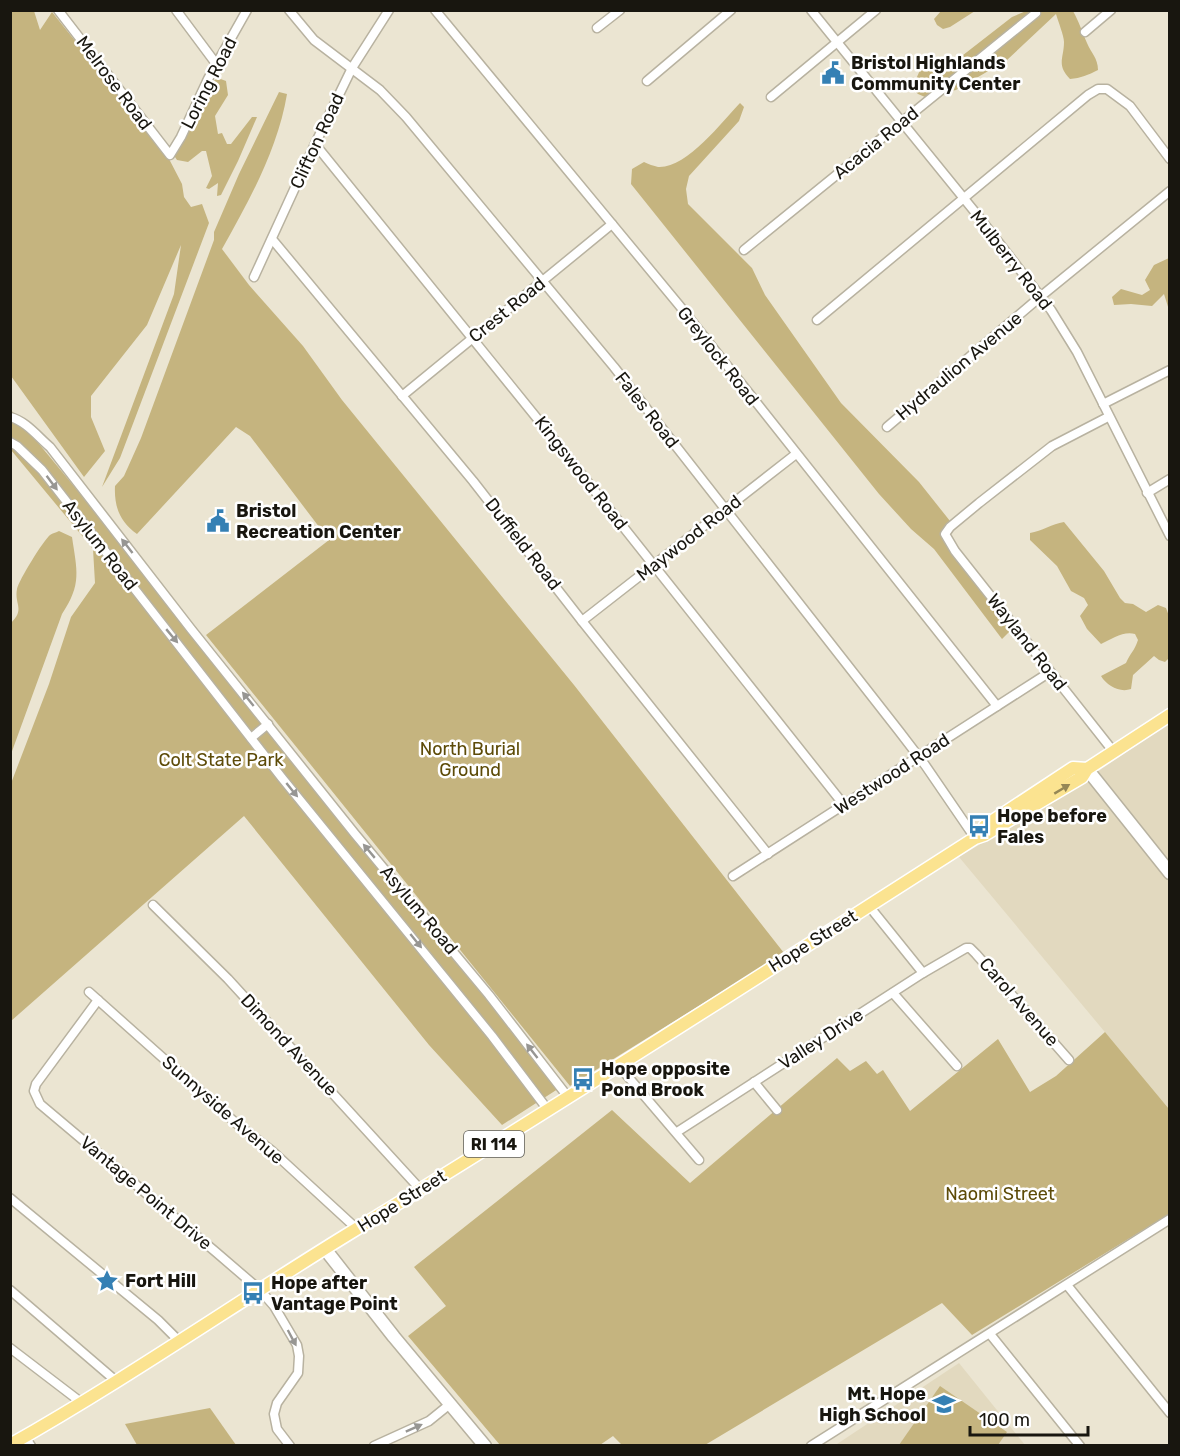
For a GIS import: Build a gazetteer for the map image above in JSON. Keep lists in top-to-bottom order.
{
  "streets": {
    "main road": ["Hope Street", "RI 114"],
    "street": [
      "Melrose Road",
      "Loring Road",
      "Clifton Road",
      "Acacia Road",
      "Mulberry Road",
      "Crest Road",
      "Greylock Road",
      "Hydraulion Avenue",
      "Fales Road",
      "Kingswood Road",
      "Maywood Road",
      "Duffield Road",
      "Asylum Road",
      "Wayland Road",
      "Westwood Road",
      "Carol Avenue",
      "Valley Drive",
      "Dimond Avenue",
      "Sunnyside Avenue",
      "Vantage Point Drive"
    ]
  },
  "crossings": [
    ["Melrose Road", "Loring Road"],
    ["Clifton Road", "Fales Road"],
    ["Clifton Road", "Kingswood Road"],
    ["Clifton Road", "Duffield Road"],
    ["Acacia Road", "Mulberry Road"],
    ["Mulberry Road", "Hydraulion Avenue"],
    ["Mulberry Road", "Wayland Road"],
    ["Crest Road", "Greylock Road"],
    ["Crest Road", "Fales Road"],
    ["Crest Road", "Kingswood Road"],
    ["Crest Road", "Duffield Road"],
    ["Greylock Road", "Maywood Road"],
    ["Greylock Road", "Westwood Road"],
    ["Fales Road", "Maywood Road"],
    ["Fales Road", "Westwood Road"],
    ["Fales Road", "Hope Street"],
    ["Kingswood Road", "Maywood Road"],
    ["Kingswood Road", "Westwood Road"],
    ["Maywood Road", "Duffield Road"],
    ["Duffield Road", "Westwood Road"],
    ["Asylum Road", "Hope Street"],
    ["Wayland Road", "Westwood Road"],
    ["Wayland Road", "Hope Street"],
    ["Hope Street", "Dimond Avenue"],
    ["Hope Street", "Sunnyside Avenue"],
    ["Hope Street", "Vantage Point Drive"],
    ["Carol Avenue", "Valley Drive"],
    ["Sunnyside Avenue", "Vantage Point Drive"]
  ],
  "parks": ["North Burial Ground", "Colt State Park", "Naomi Street"],
  "places": {
    "public building": ["Bristol Highlands Community Center", "Bristol Recreation Center"],
    "bus stop": ["Hope before Fales", "Hope opposite Pond Brook", "Hope after Vantage Point"],
    "place": ["Fort Hill"],
    "school or university": ["Mt. Hope High School"]
  },
  "scale_bar": "100 m"
}
